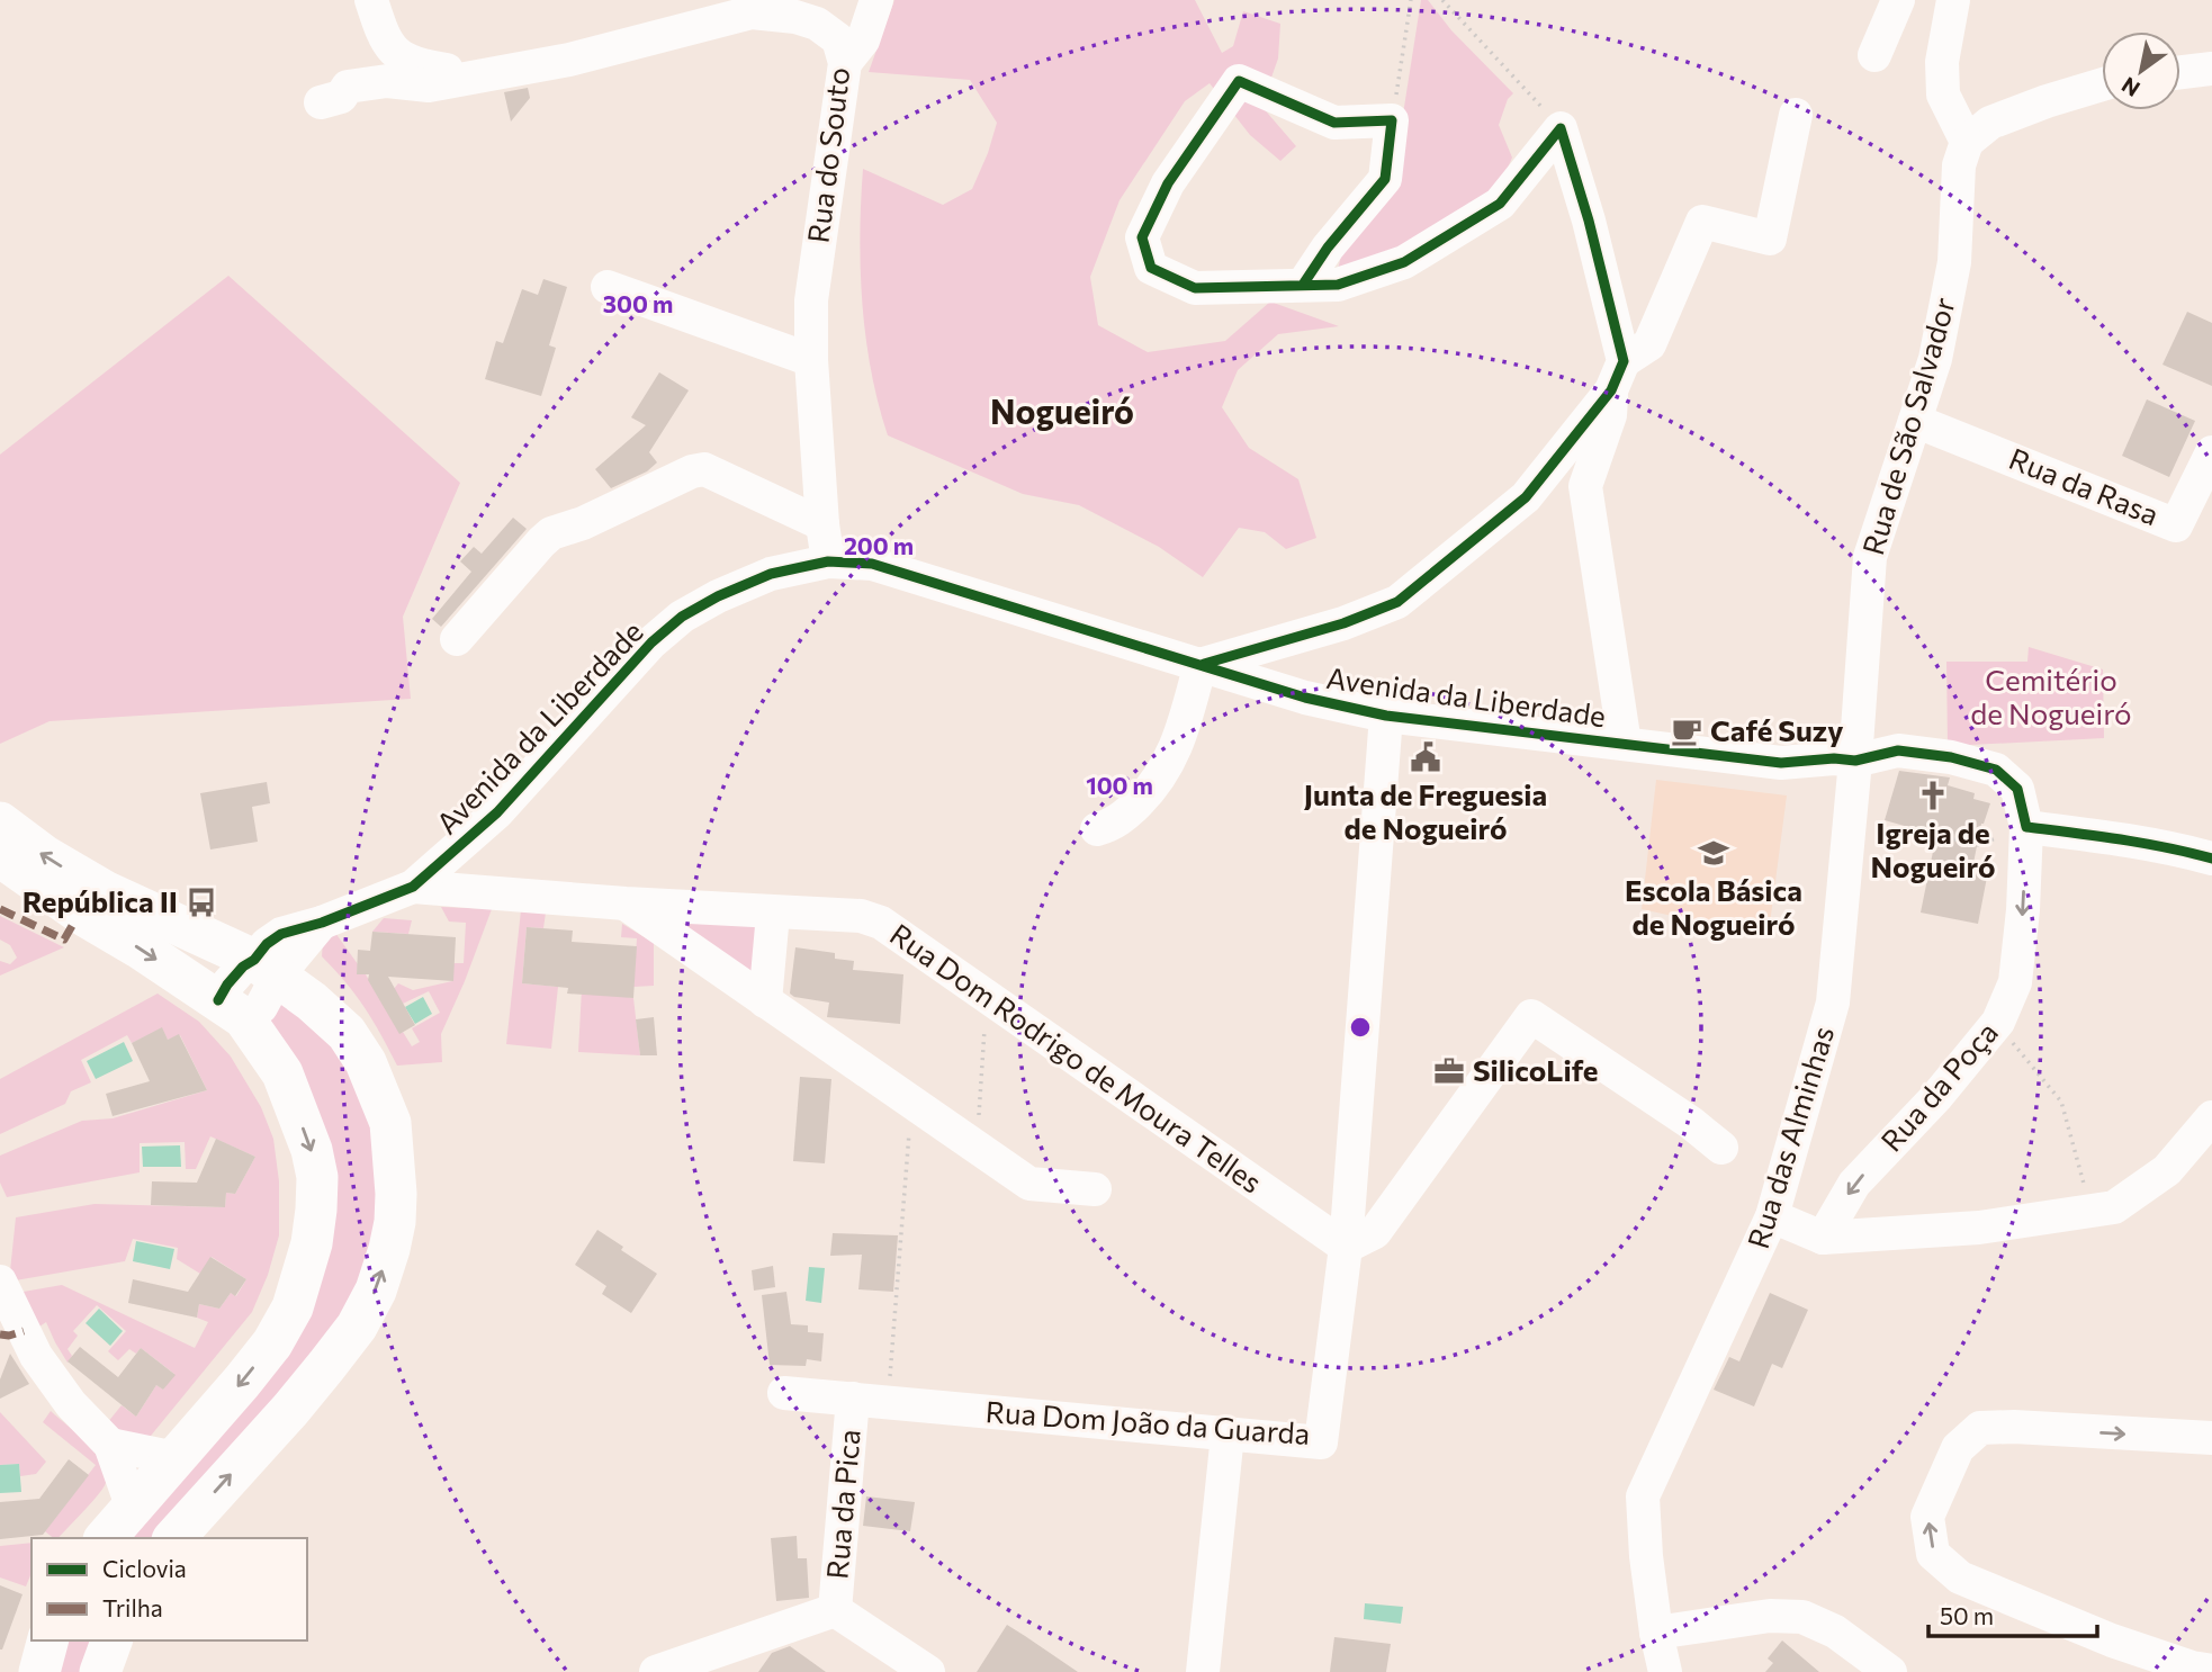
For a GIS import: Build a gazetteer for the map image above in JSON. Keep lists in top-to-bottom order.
{
  "streets": {
    "street": [
      "Rua do Souto",
      "Rua de São Salvador",
      "Rua da Rasa",
      "Avenida da Liberdade",
      "Rua Dom Rodrigo de Moura Telles",
      "Rua da Poça",
      "Rua das Alminhas",
      "Rua Dom João da Guarda",
      "Rua da Pica"
    ]
  },
  "crossings": [
    ["Rua do Souto", "Avenida da Liberdade"],
    ["Rua de São Salvador", "Rua da Rasa"],
    ["Rua de São Salvador", "Avenida da Liberdade"],
    ["Rua de São Salvador", "Rua das Alminhas"],
    ["Avenida da Liberdade", "Rua Dom Rodrigo de Moura Telles"],
    ["Avenida da Liberdade", "Rua da Poça"],
    ["Avenida da Liberdade", "Rua das Alminhas"],
    ["Rua Dom Rodrigo de Moura Telles", "Rua Dom João da Guarda"],
    ["Rua Dom João da Guarda", "Rua da Pica"]
  ],
  "one_way": ["Rua da Poça"],
  "districts": ["Nogueiró"],
  "parks": ["Cemitério de Nogueiró"],
  "places": {
    "cafe": ["Café Suzy"],
    "public building": ["Junta de Freguesia de Nogueiró"],
    "church": ["Igreja de Nogueiró"],
    "school or university": ["Escola Básica de Nogueiró"],
    "bus stop": ["República II"],
    "office": ["SilicoLife"]
  },
  "legend": ["Ciclovia", "Trilha"],
  "scale_bar": "50 m",
  "north": "bottom left",
  "rings": ["300 m", "200 m", "100 m"]
}
